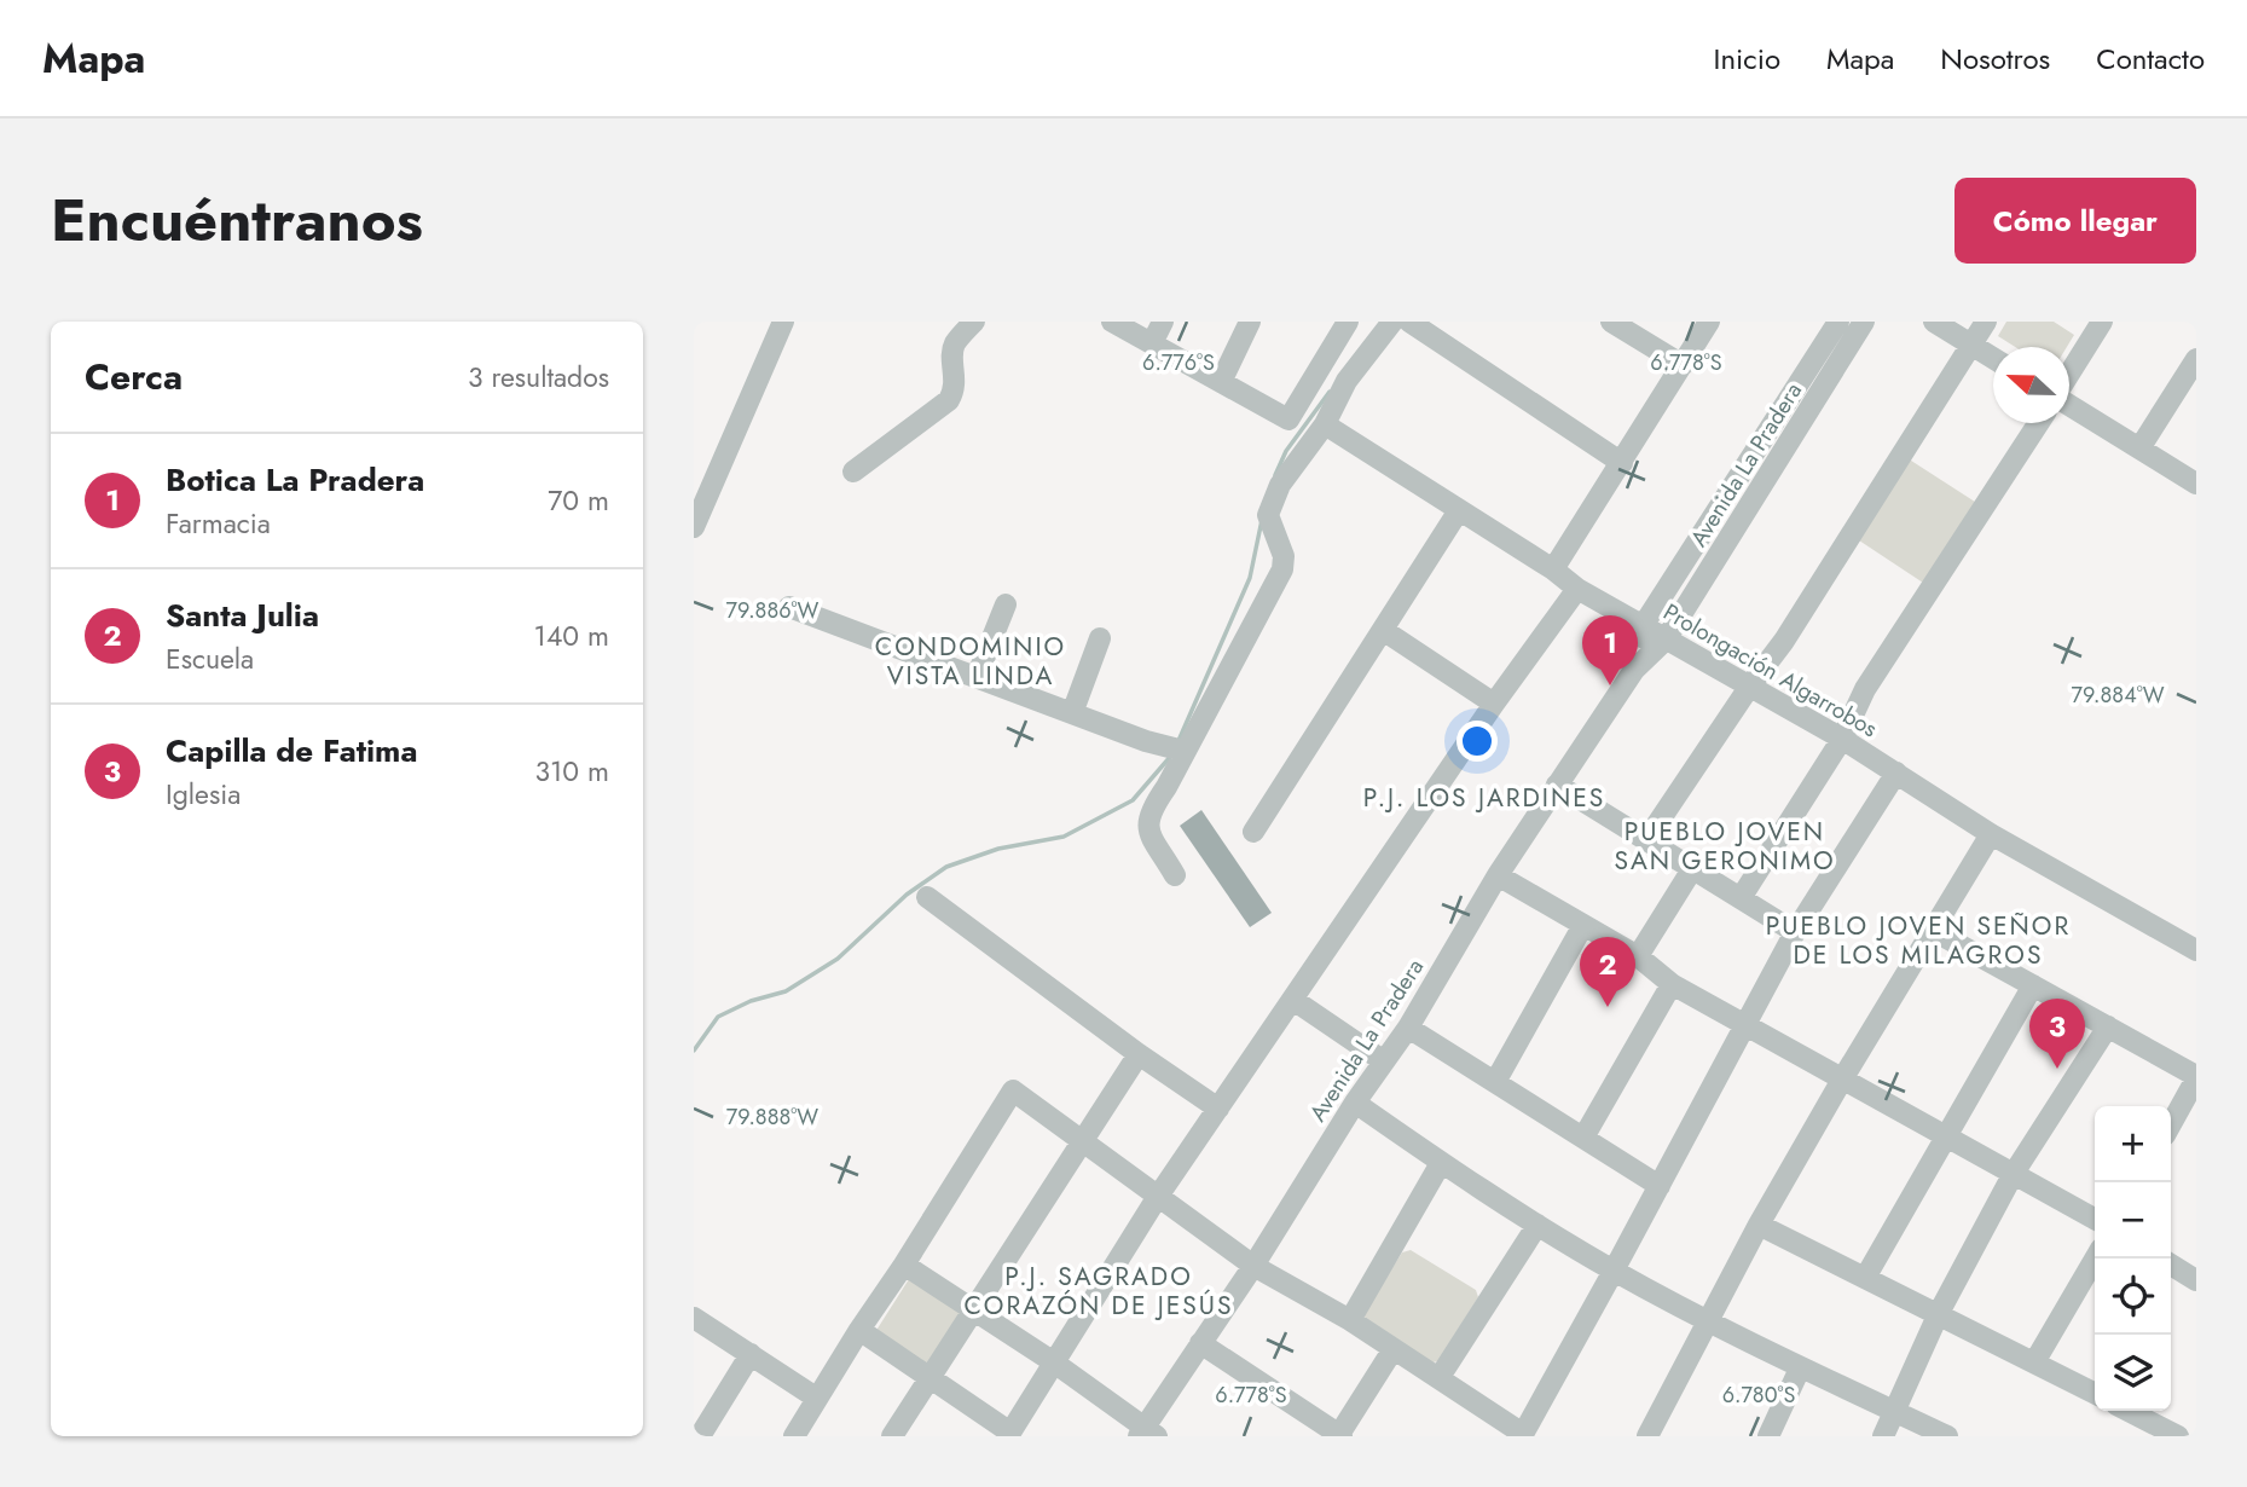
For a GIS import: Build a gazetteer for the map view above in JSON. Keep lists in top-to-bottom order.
{
  "streets": {
    "street": ["Avenida La Pradera", "Prolongación Algarrobos"]
  },
  "crossings": [
    ["Avenida La Pradera", "Prolongación Algarrobos"]
  ],
  "districts": [
    "CONDOMINIO VISTA LINDA",
    "P.J. LOS JARDINES",
    "PUEBLO JOVEN SAN GERONIMO",
    "PUEBLO JOVEN SEÑOR DE LOS MILAGROS",
    "P.J. SAGRADO CORAZÓN DE JESÚS"
  ],
  "north": "left",
  "page": {
    "header": "Mapa",
    "nav": [
      "Inicio",
      "Mapa",
      "Nosotros",
      "Contacto"
    ],
    "title": "Encuéntranos",
    "buttons": "Cómo llegar",
    "heading": ["Cerca", "3 resultados"],
    "list": [
      {
        "mark": "1",
        "name": "Botica La Pradera",
        "note": "Farmacia",
        "value": "70 m"
      },
      {
        "mark": "2",
        "name": "Santa Julia",
        "note": "Escuela",
        "value": "140 m"
      },
      {
        "mark": "3",
        "name": "Capilla de Fatima",
        "note": "Iglesia",
        "value": "310 m"
      }
    ],
    "pins": ["1", "2", "3"],
    "map_buttons": ["+", "−"]
  },
  "coordinates": [
    "6.776°S",
    "6.778°S",
    "79.886°W",
    "79.884°W",
    "79.888°W",
    "6.780°S"
  ]
}
